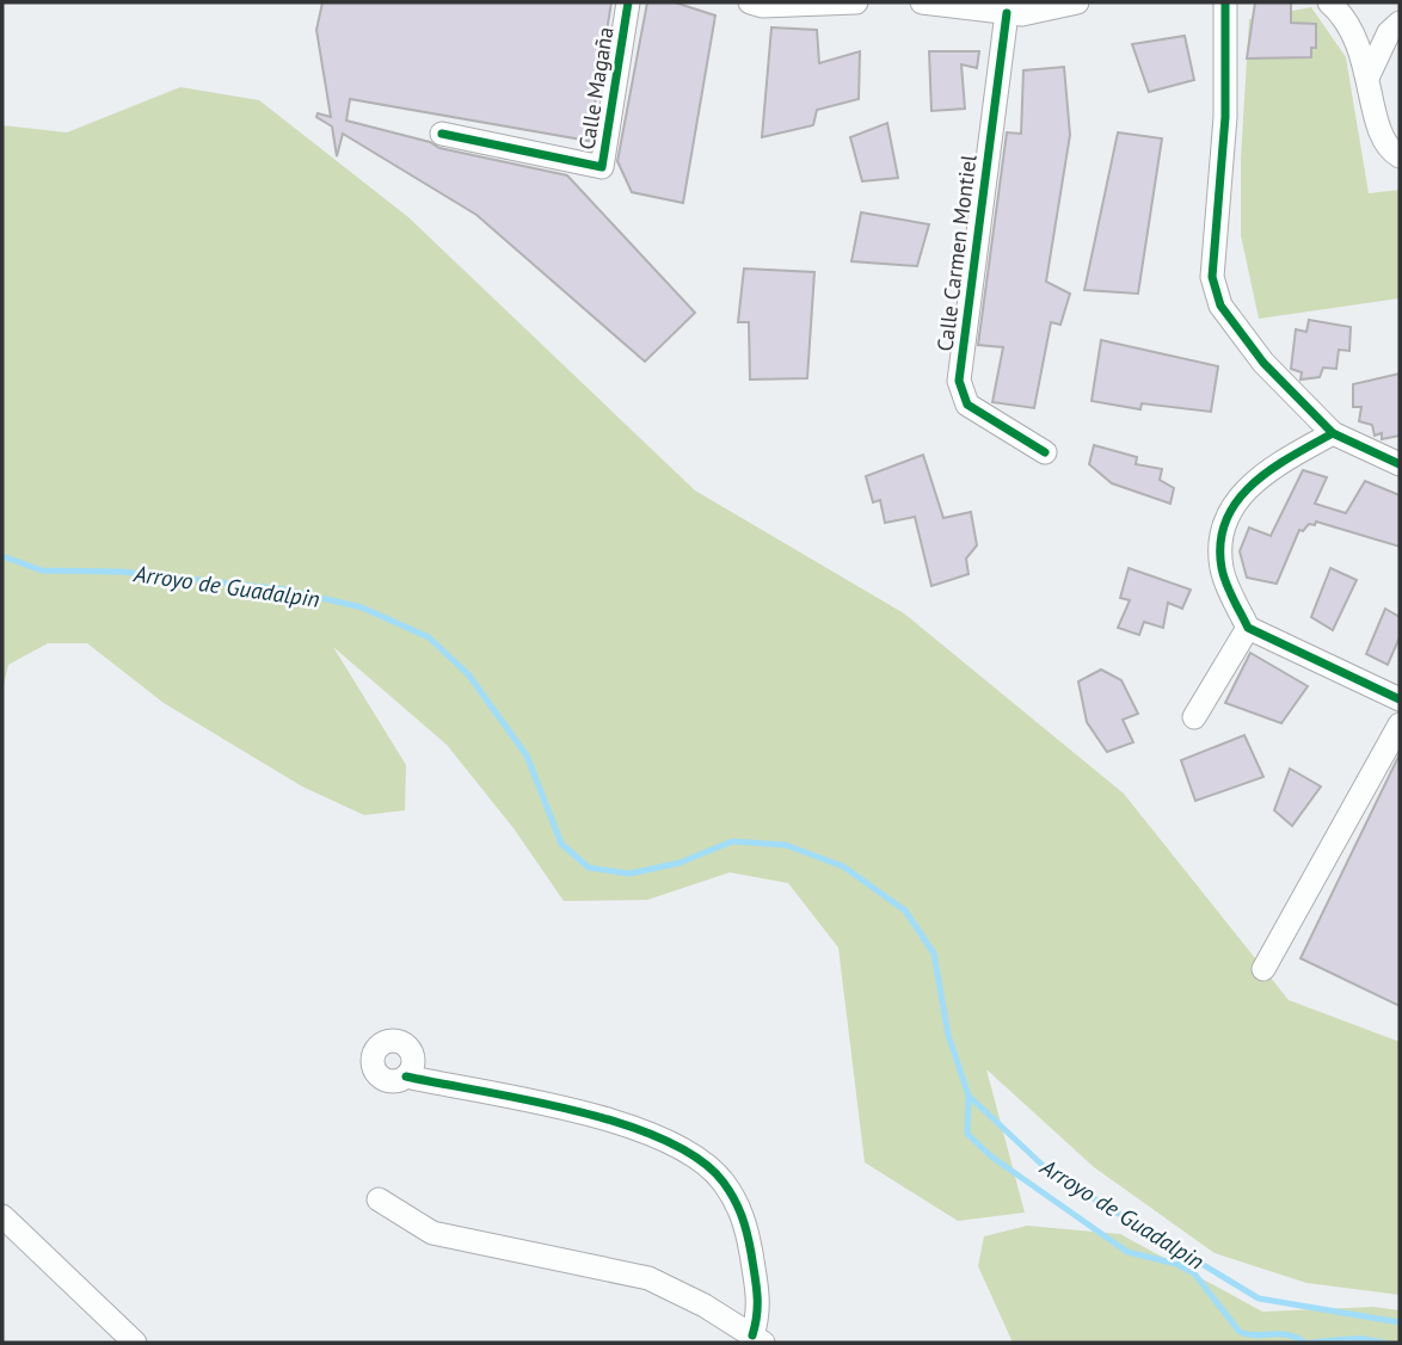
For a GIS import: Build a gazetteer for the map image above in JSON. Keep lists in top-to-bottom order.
{
  "streets": {
    "street": ["Calle Magaña", "Calle Carmen Montiel"]
  },
  "water": ["Arroyo de Guadalpin"]
}
